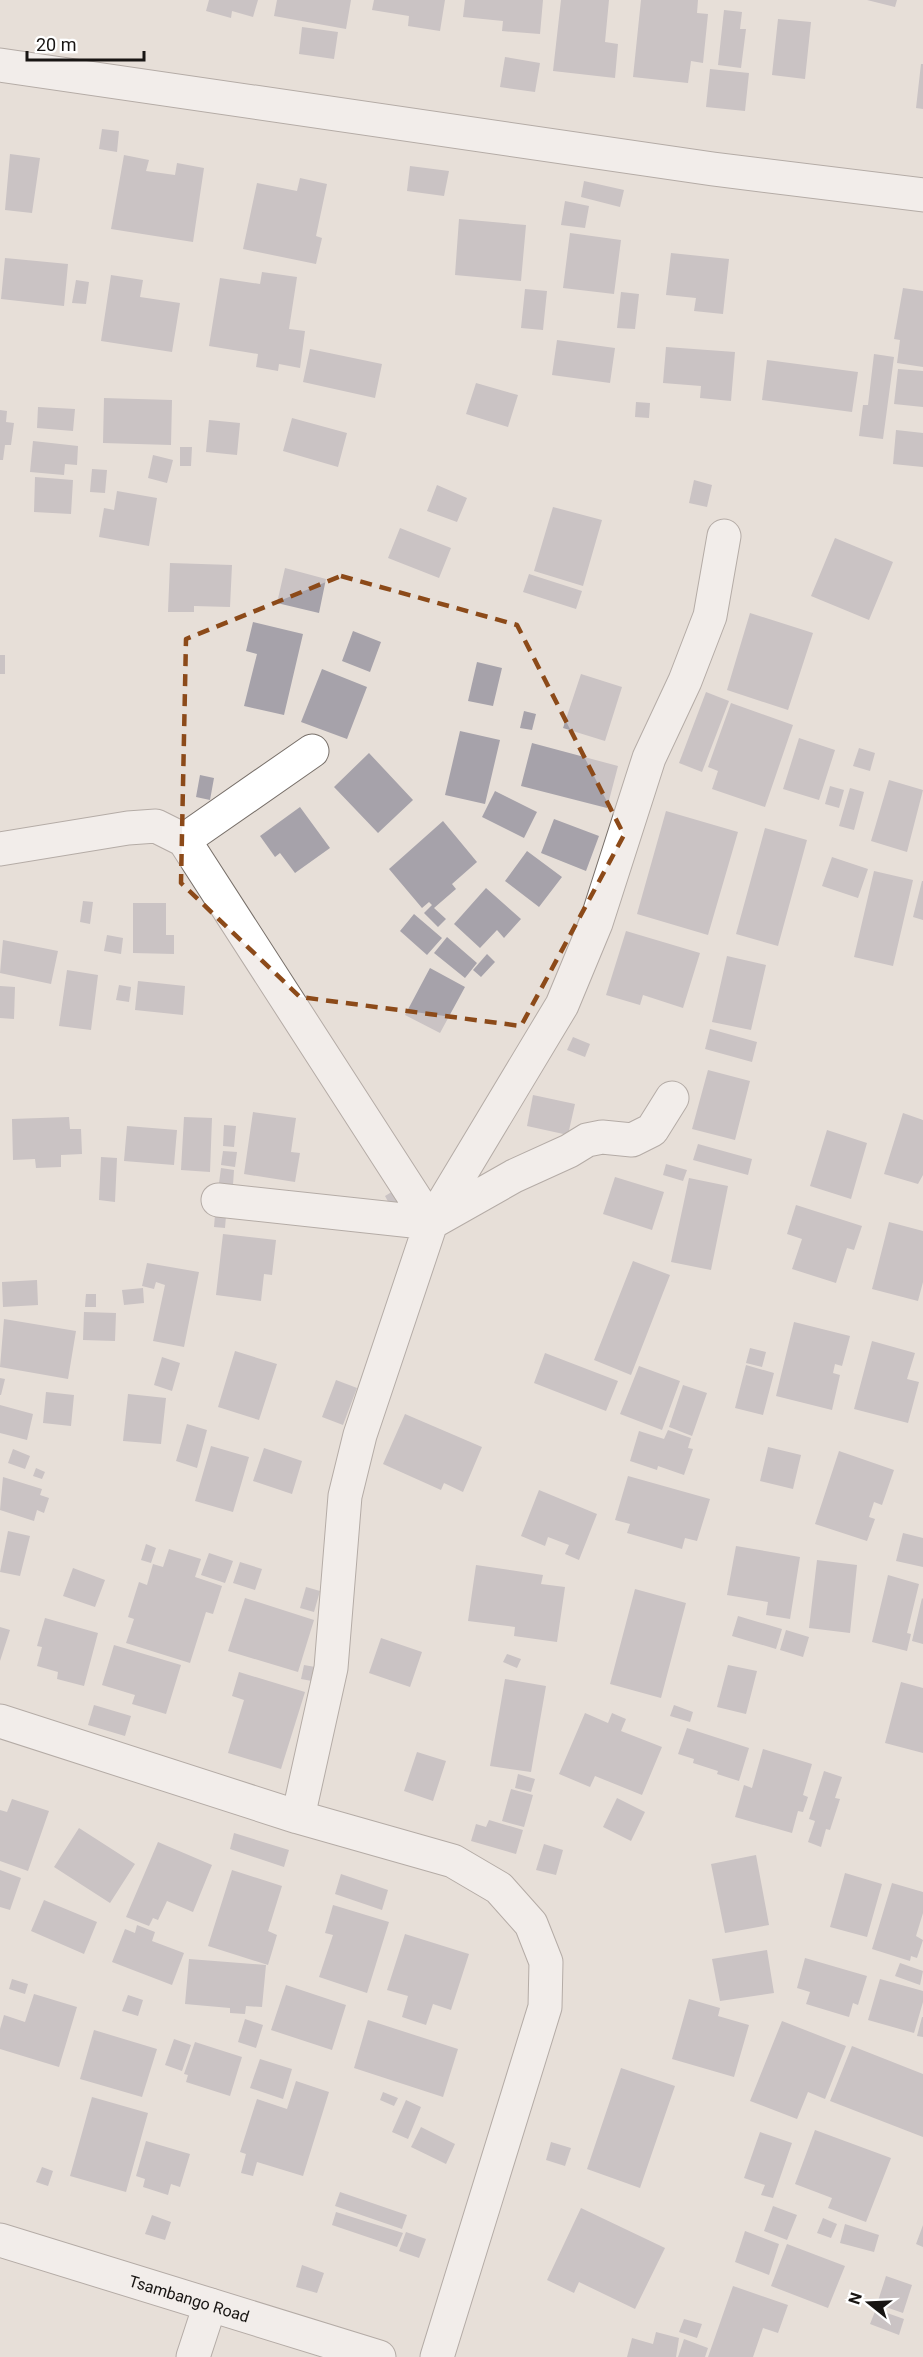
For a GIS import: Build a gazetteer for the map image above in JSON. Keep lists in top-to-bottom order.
{
  "streets": {
    "street": ["Tsambango Road"]
  },
  "scale_bar": "20 m",
  "north": "left"
}
